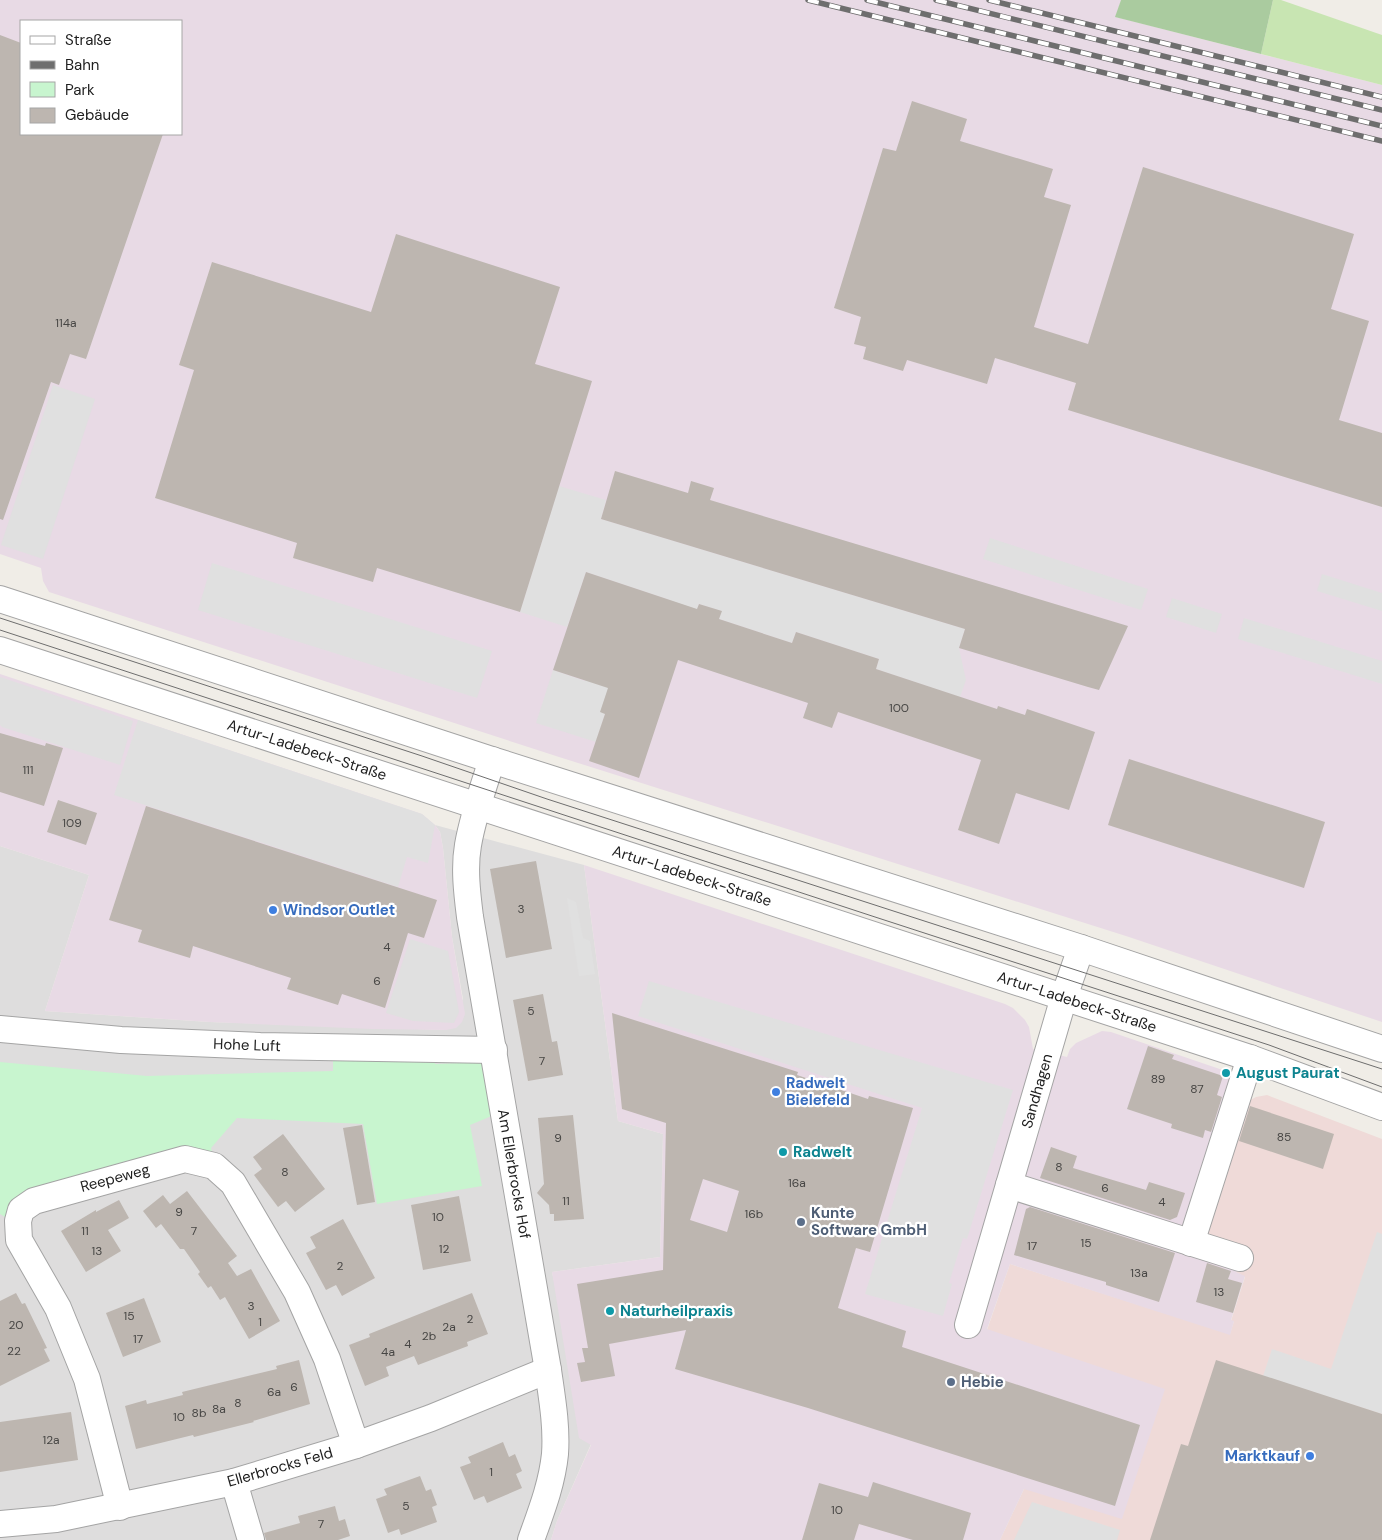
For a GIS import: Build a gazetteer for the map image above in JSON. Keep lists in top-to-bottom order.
{
  "streets": {
    "street": [
      "Artur-Ladebeck-Straße",
      "Hohe Luft",
      "Sandhagen",
      "Am Ellerbrocks Hof",
      "Reepeweg",
      "Ellerbrocks Feld"
    ]
  },
  "crossings": [
    ["Artur-Ladebeck-Straße", "Sandhagen"],
    ["Artur-Ladebeck-Straße", "Am Ellerbrocks Hof"],
    ["Hohe Luft", "Am Ellerbrocks Hof"],
    ["Am Ellerbrocks Hof", "Ellerbrocks Feld"],
    ["Reepeweg", "Ellerbrocks Feld"]
  ],
  "places": [
    "Windsor Outlet",
    "August Paurat",
    "Radwelt Bielefeld",
    "Radwelt",
    "Kunte Software GmbH",
    "Naturheilpraxis",
    "Hebie",
    "Marktkauf"
  ],
  "house_numbers": [
    "114a",
    "100",
    "111",
    "109",
    "3",
    "4",
    "6",
    "5",
    "7",
    "89",
    "87",
    "85",
    "9",
    "8",
    "8",
    "16a",
    "6",
    "11",
    "4",
    "9",
    "16b",
    "10",
    "11",
    "7",
    "15",
    "17",
    "12",
    "13",
    "2",
    "13a",
    "13",
    "3",
    "15",
    "2",
    "1",
    "20",
    "2a",
    "2b",
    "17",
    "4",
    "22",
    "4a",
    "6",
    "6a",
    "8",
    "8a",
    "8b",
    "10",
    "12a",
    "1",
    "5",
    "10",
    "7"
  ],
  "legend": [
    "Straße",
    "Bahn",
    "Park",
    "Gebäude"
  ]
}
